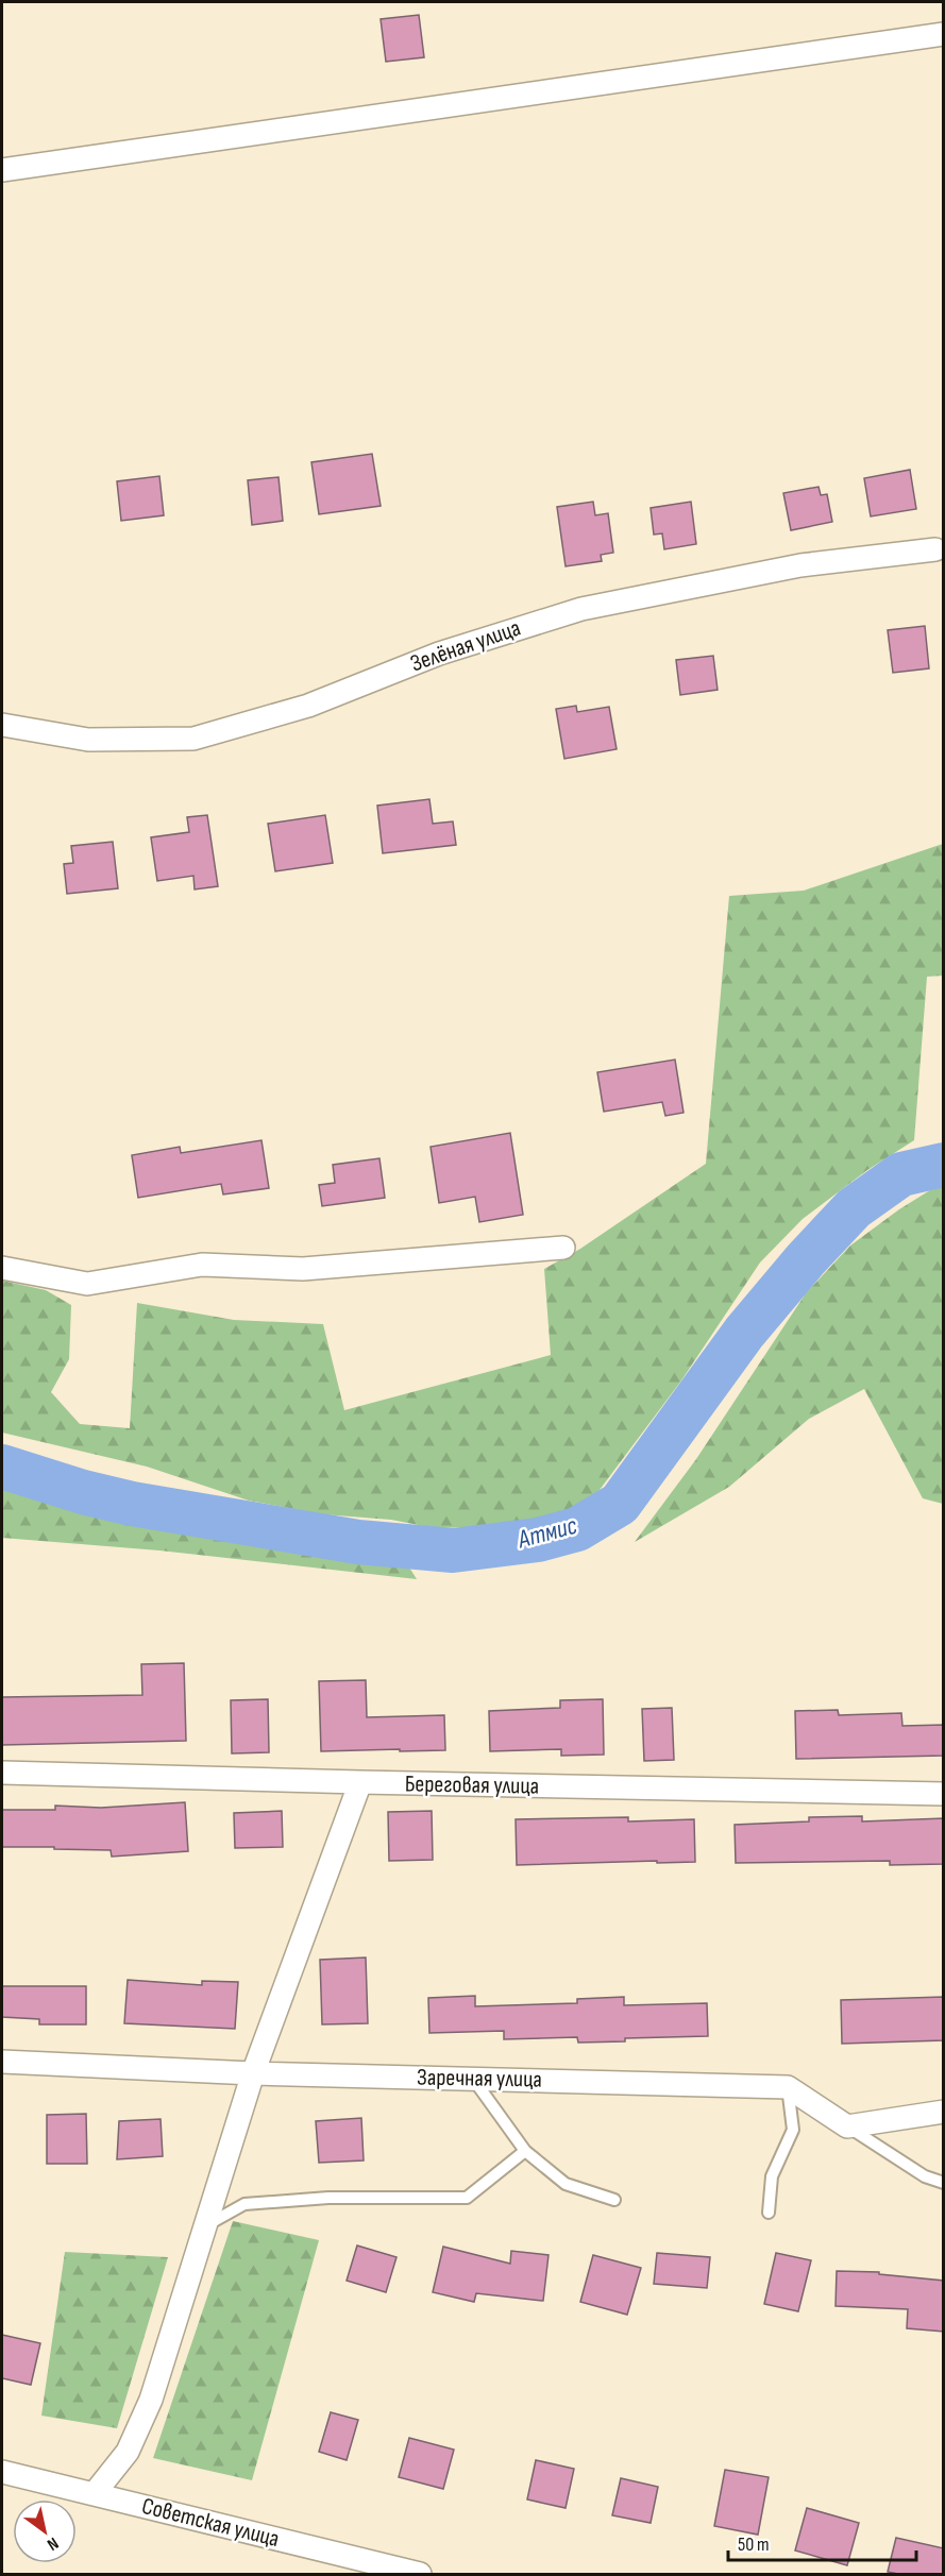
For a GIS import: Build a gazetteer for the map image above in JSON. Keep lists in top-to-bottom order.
{
  "streets": {
    "street": [
      "Зелёная улица",
      "Береговая улица",
      "Заречная улица",
      "Советская улица"
    ]
  },
  "water": ["Атмис"],
  "scale_bar": "50 m",
  "north": "bottom right"
}
